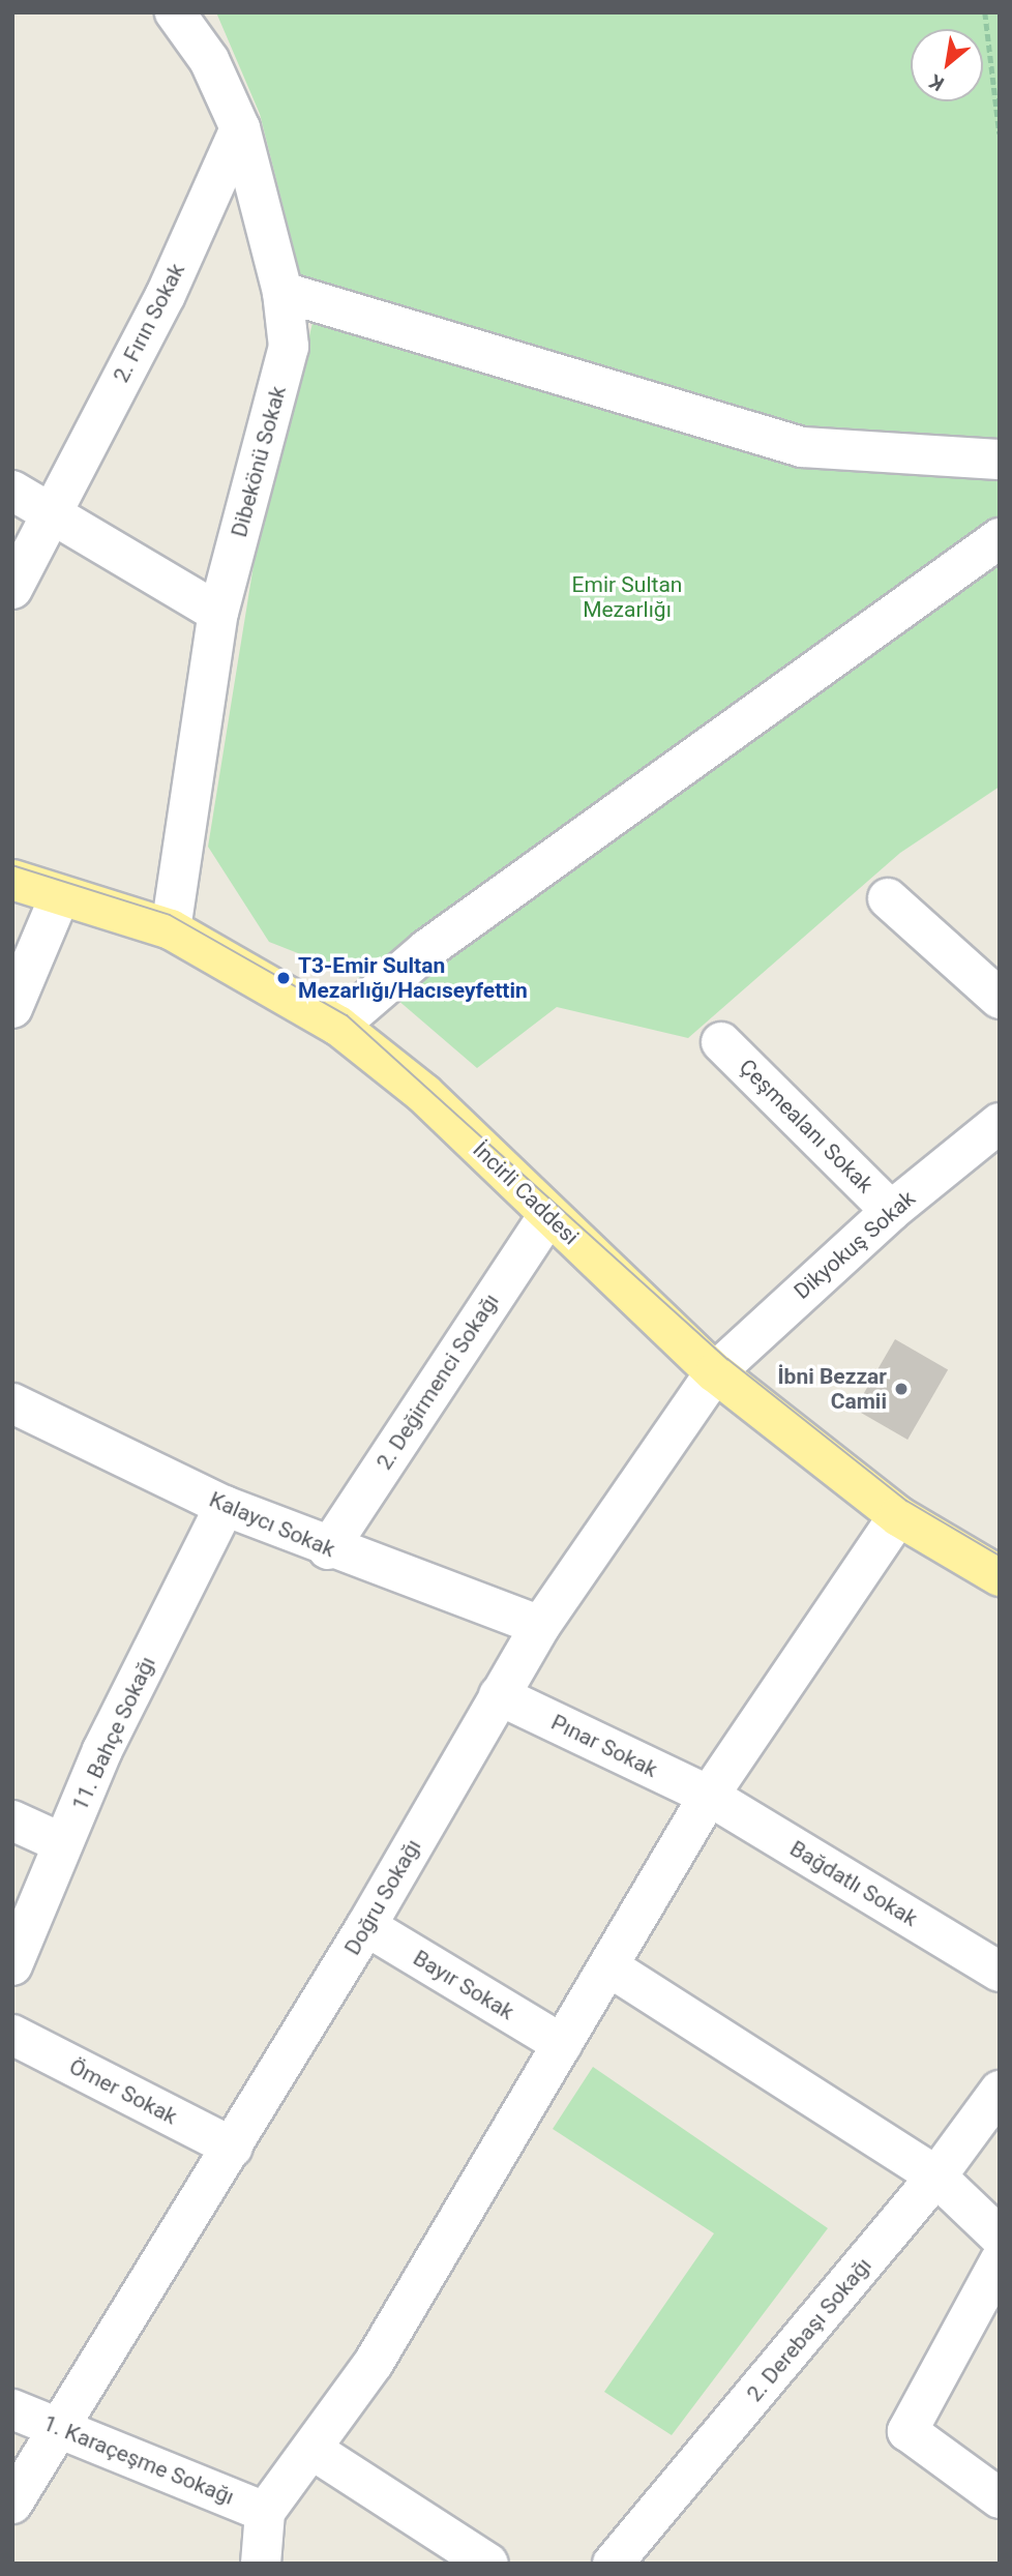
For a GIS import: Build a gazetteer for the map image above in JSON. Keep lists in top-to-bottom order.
{
  "streets": {
    "main road": ["İncirli Caddesi"],
    "street": [
      "2. Fırın Sokak",
      "Dibekönü Sokak",
      "Çeşmealanı Sokak",
      "Dikyokuş Sokak",
      "2. Değirmenci Sokağı",
      "Kalaycı Sokak",
      "11. Bahçe Sokağı",
      "Pınar Sokak",
      "Bağdatlı Sokak",
      "Doğru Sokağı",
      "Bayır Sokak",
      "Ömer Sokak",
      "2. Derebaşı Sokağı",
      "1. Karaçeşme Sokağı"
    ]
  },
  "crossings": [
    ["2. Fırın Sokak", "Dibekönü Sokak"],
    ["Dibekönü Sokak", "İncirli Caddesi"],
    ["Çeşmealanı Sokak", "Dikyokuş Sokak"],
    ["İncirli Caddesi", "Dikyokuş Sokak"],
    ["İncirli Caddesi", "2. Değirmenci Sokağı"],
    ["İncirli Caddesi", "Doğru Sokağı"],
    ["Dikyokuş Sokak", "Doğru Sokağı"],
    ["2. Değirmenci Sokağı", "Kalaycı Sokak"],
    ["Kalaycı Sokak", "11. Bahçe Sokağı"],
    ["Kalaycı Sokak", "Doğru Sokağı"],
    ["Pınar Sokak", "Bağdatlı Sokak"],
    ["Pınar Sokak", "Doğru Sokağı"],
    ["Doğru Sokağı", "Bayır Sokak"],
    ["Doğru Sokağı", "Ömer Sokak"],
    ["Doğru Sokağı", "1. Karaçeşme Sokağı"]
  ],
  "parks": ["Emir Sultan Mezarlığı"],
  "places": ["T3-Emir Sultan Mezarlığı/Hacıseyfettin", "İbni Bezzar Camii"],
  "north": "bottom left"
}
